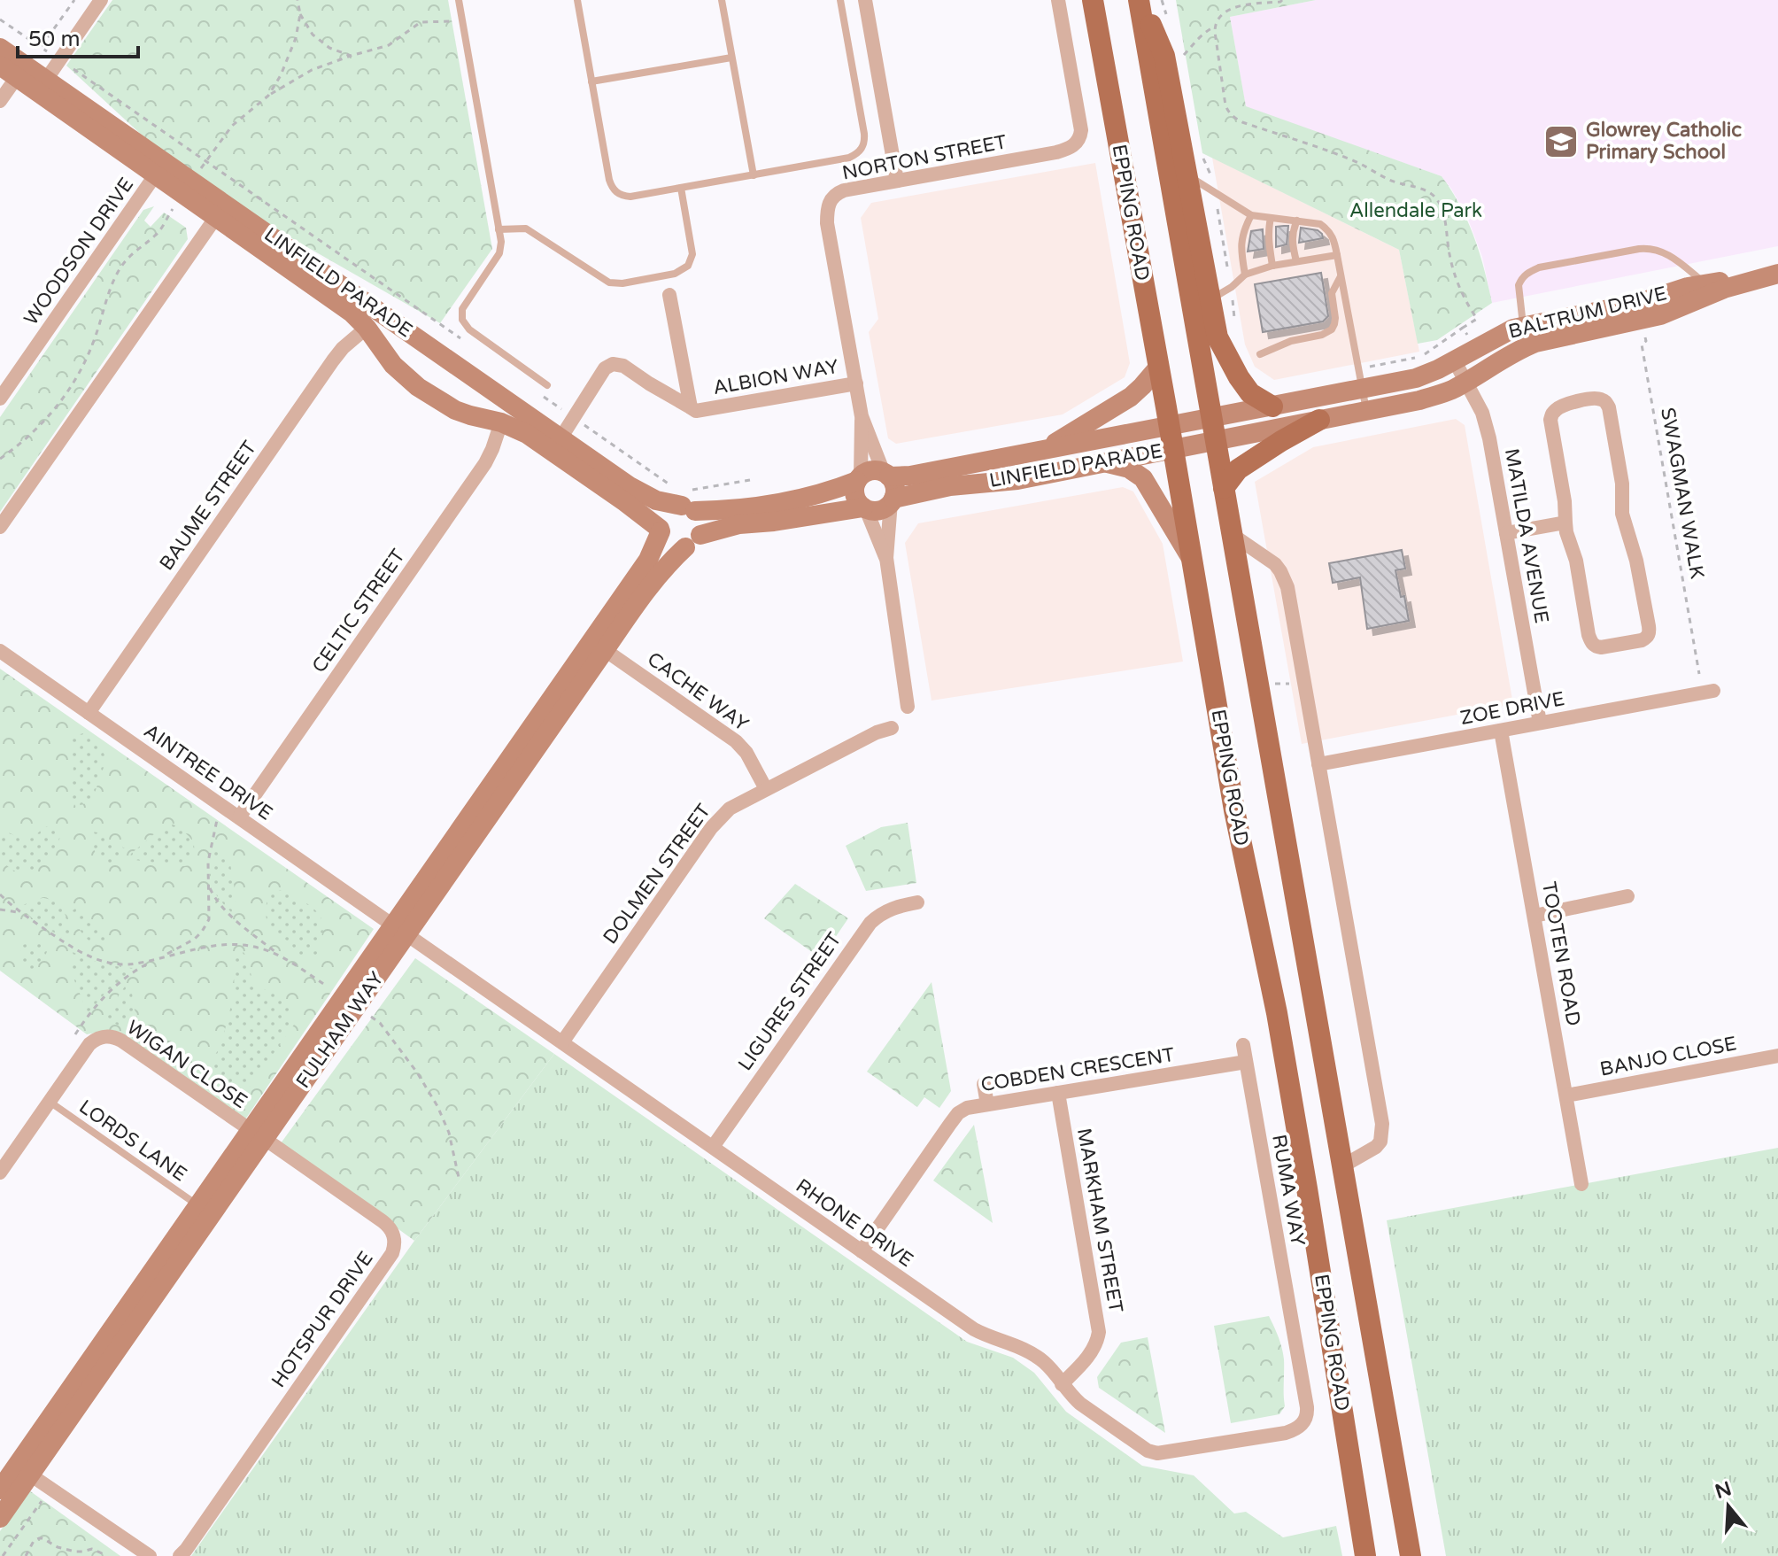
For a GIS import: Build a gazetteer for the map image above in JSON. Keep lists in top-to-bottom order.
{
  "streets": {
    "main road": ["EPPING ROAD"],
    "street": [
      "NORTON STREET",
      "WOODSON DRIVE",
      "LINFIELD PARADE",
      "BALTRUM DRIVE",
      "ALBION WAY",
      "BAUME STREET",
      "MATILDA AVENUE",
      "CELTIC STREET",
      "CACHE WAY",
      "ZOE DRIVE",
      "AINTREE DRIVE",
      "DOLMEN STREET",
      "TOOTEN ROAD",
      "LIGURES STREET",
      "FULHAM WAY",
      "BANJO CLOSE",
      "WIGAN CLOSE",
      "COBDEN CRESCENT",
      "RUMA WAY",
      "MARKHAM STREET",
      "RHONE DRIVE",
      "HOTSPUR DRIVE"
    ],
    "lane": ["LORDS LANE"],
    "path": ["SWAGMAN WALK"]
  },
  "crossings": [
    ["NORTON STREET", "LINFIELD PARADE"],
    ["NORTON STREET", "ALBION WAY"],
    ["EPPING ROAD", "LINFIELD PARADE"],
    ["EPPING ROAD", "BALTRUM DRIVE"],
    ["WOODSON DRIVE", "LINFIELD PARADE"],
    ["LINFIELD PARADE", "BALTRUM DRIVE"],
    ["LINFIELD PARADE", "BAUME STREET"],
    ["LINFIELD PARADE", "CELTIC STREET"],
    ["LINFIELD PARADE", "FULHAM WAY"],
    ["BALTRUM DRIVE", "SWAGMAN WALK"],
    ["BALTRUM DRIVE", "MATILDA AVENUE"],
    ["BAUME STREET", "AINTREE DRIVE"],
    ["MATILDA AVENUE", "ZOE DRIVE"],
    ["CELTIC STREET", "AINTREE DRIVE"],
    ["CACHE WAY", "DOLMEN STREET"],
    ["CACHE WAY", "FULHAM WAY"],
    ["ZOE DRIVE", "TOOTEN ROAD"],
    ["AINTREE DRIVE", "FULHAM WAY"],
    ["AINTREE DRIVE", "RHONE DRIVE"],
    ["DOLMEN STREET", "RHONE DRIVE"],
    ["TOOTEN ROAD", "BANJO CLOSE"],
    ["LIGURES STREET", "RHONE DRIVE"],
    ["FULHAM WAY", "WIGAN CLOSE"],
    ["FULHAM WAY", "LORDS LANE"],
    ["FULHAM WAY", "RHONE DRIVE"],
    ["FULHAM WAY", "HOTSPUR DRIVE"],
    ["WIGAN CLOSE", "LORDS LANE"],
    ["WIGAN CLOSE", "HOTSPUR DRIVE"],
    ["COBDEN CRESCENT", "RUMA WAY"],
    ["COBDEN CRESCENT", "MARKHAM STREET"],
    ["COBDEN CRESCENT", "RHONE DRIVE"],
    ["RUMA WAY", "RHONE DRIVE"],
    ["MARKHAM STREET", "RHONE DRIVE"]
  ],
  "parks": ["Allendale Park"],
  "places": {
    "school or university": ["Glowrey Catholic Primary School"]
  },
  "scale_bar": "50 m",
  "north": "top"
}
